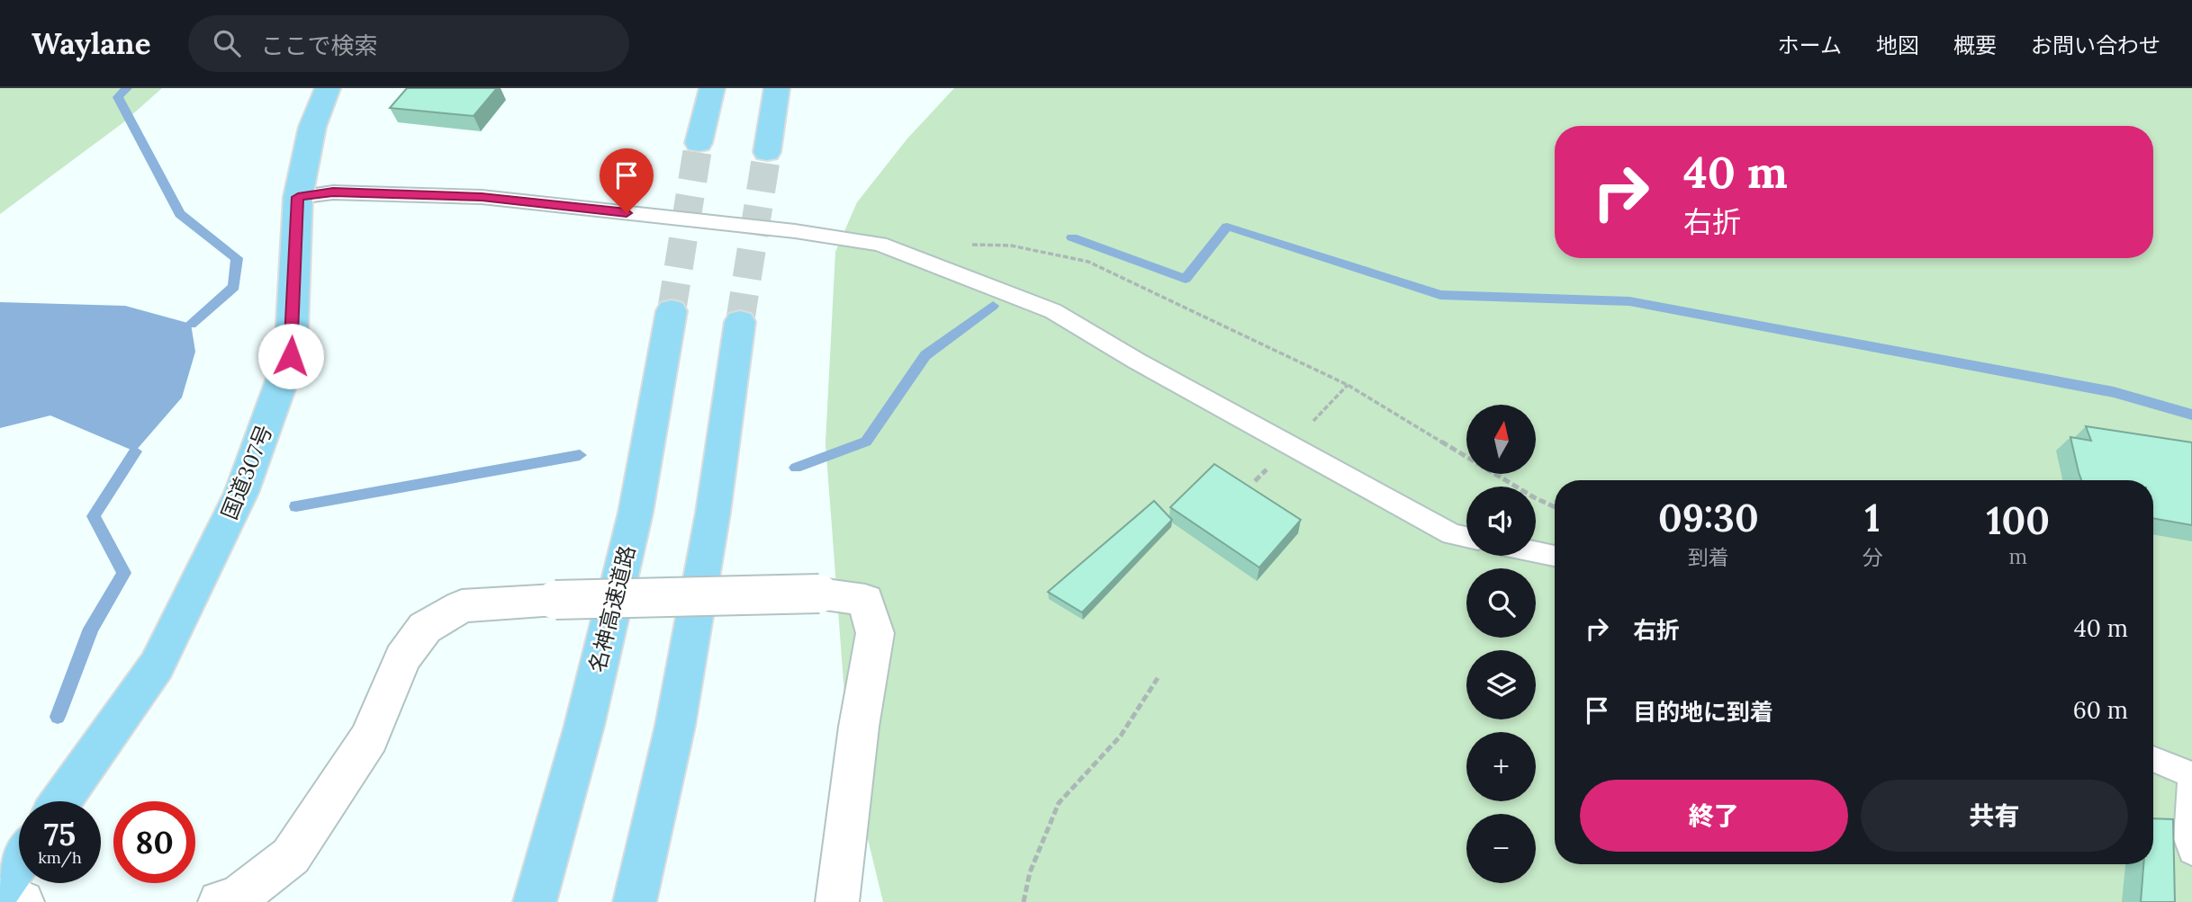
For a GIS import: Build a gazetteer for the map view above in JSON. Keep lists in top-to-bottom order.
{
  "streets": {
    "highway": ["国道307号", "名神高速道路"]
  },
  "north": "top",
  "page": {
    "header": "Waylane",
    "search": "ここで検索",
    "nav": [
      "ホーム",
      "地図",
      "概要",
      "お問い合わせ"
    ],
    "turn": ["40 m", "右折"],
    "map_buttons": ["+", "−"],
    "eta": [
      "09:30",
      "到着",
      "1",
      "分",
      "100",
      "m"
    ],
    "list": [
      {
        "name": "右折",
        "value": "40 m"
      },
      {
        "name": "目的地に到着",
        "value": "60 m"
      }
    ],
    "buttons": ["終了", "共有"],
    "speed": "75 km/h",
    "limit": "80"
  }
}
